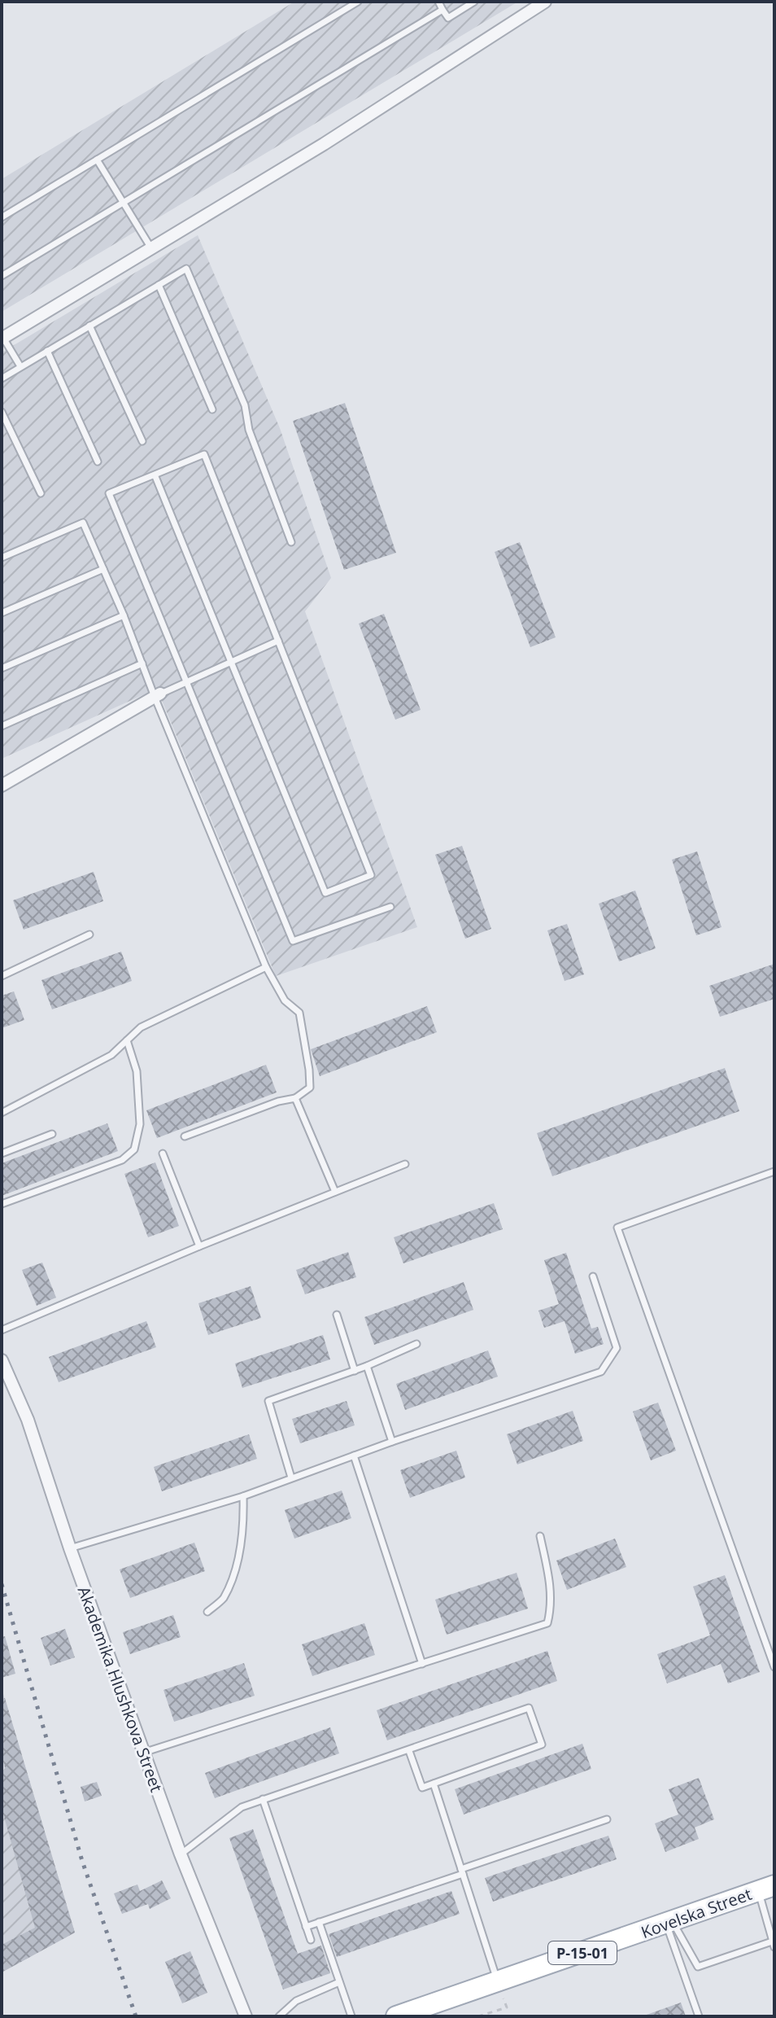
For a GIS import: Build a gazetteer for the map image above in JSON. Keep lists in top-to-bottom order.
{
  "streets": {
    "main road": ["Kovelska Street", "Р-15-01"],
    "street": ["Akademika Hlushkova Street"]
  }
}
